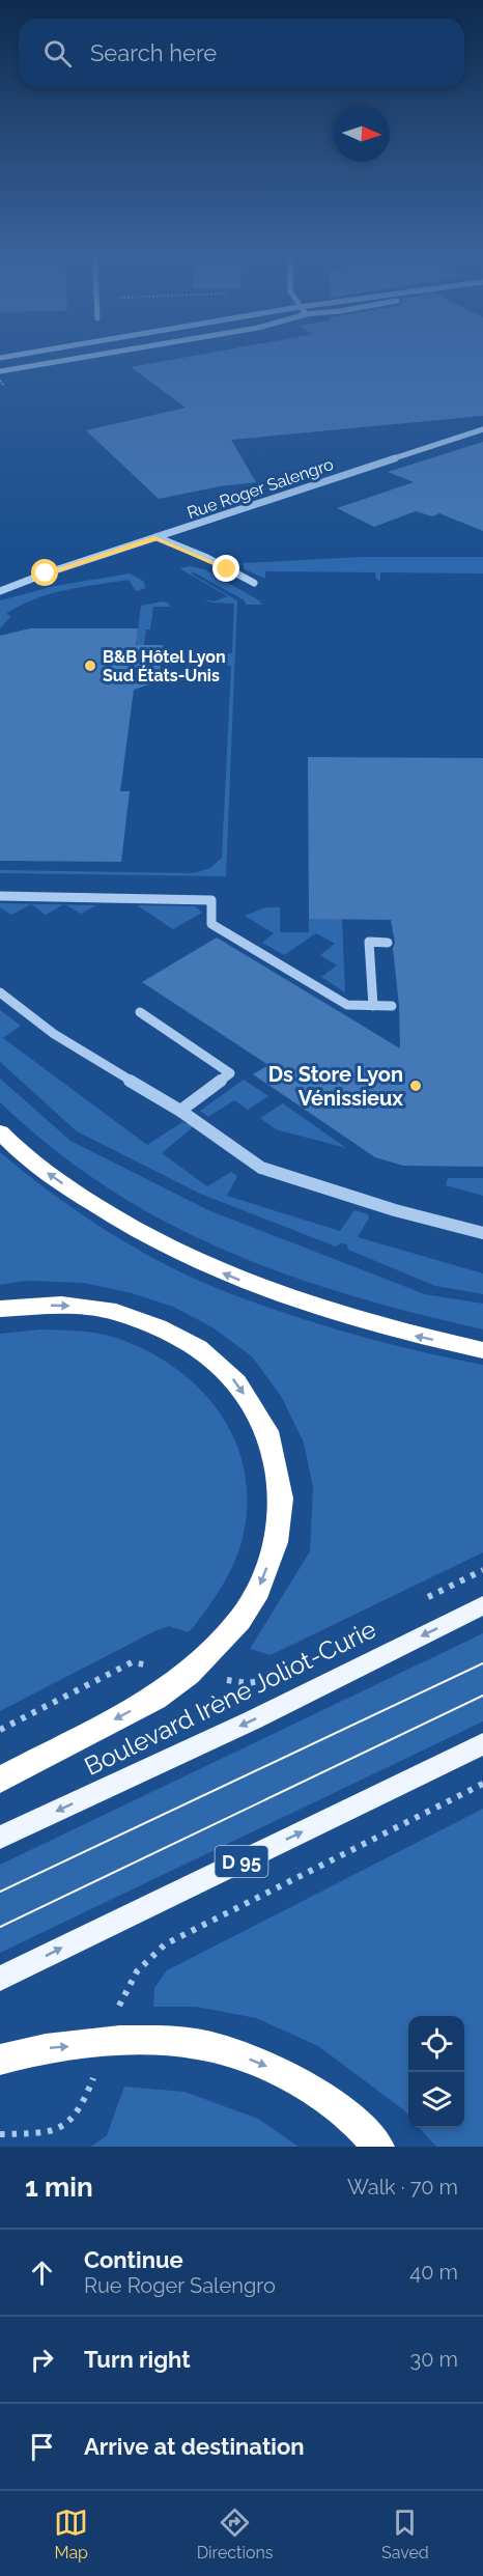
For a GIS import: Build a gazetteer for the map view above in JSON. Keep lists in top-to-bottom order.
{
  "streets": {
    "main road": ["Boulevard Irène Joliot-Curie", "D 95"],
    "street": ["Rue Roger Salengro"]
  },
  "places": ["B&B Hôtel Lyon Sud États-Unis", "Ds Store Lyon Vénissieux"],
  "north": "right",
  "page": {
    "search": "Search here",
    "heading": ["1 min", "Walk · 70 m"],
    "list": [
      ["Continue", "Rue Roger Salengro", "40 m"],
      ["Turn right", "30 m"],
      "Arrive at destination"
    ],
    "nav": ["Map", "Directions", "Saved"]
  }
}
